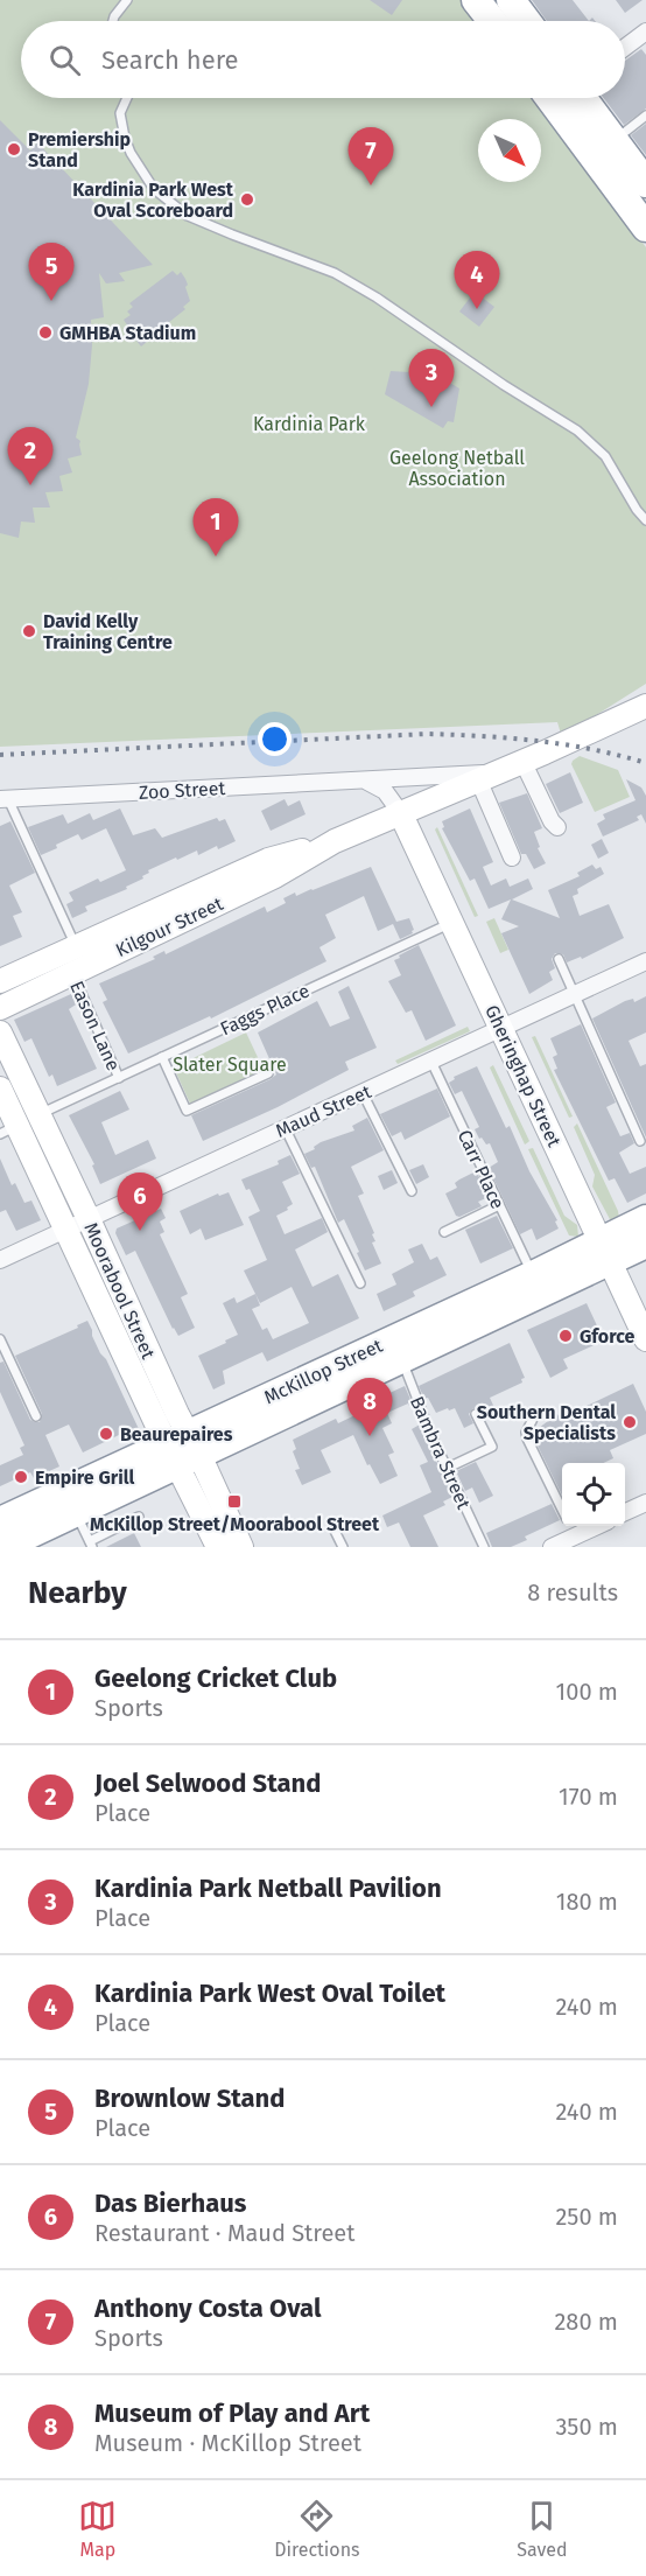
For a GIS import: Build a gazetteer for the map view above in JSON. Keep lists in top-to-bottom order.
{
  "streets": {
    "highway": ["McKillop Street"],
    "street": [
      "Zoo Street",
      "Kilgour Street",
      "Gheringhap Street",
      "Maud Street",
      "Moorabool Street"
    ],
    "lane": [
      "Faggs Place",
      "Eason Lane",
      "Carr Place",
      "Bambra Street"
    ]
  },
  "crossings": [
    ["Zoo Street", "Kilgour Street"],
    ["Zoo Street", "Eason Lane"],
    ["Kilgour Street", "Eason Lane"],
    ["Kilgour Street", "Gheringhap Street"],
    ["Faggs Place", "Eason Lane"],
    ["Faggs Place", "Gheringhap Street"],
    ["Faggs Place", "Moorabool Street"],
    ["Gheringhap Street", "Maud Street"],
    ["Gheringhap Street", "McKillop Street"],
    ["Maud Street", "Carr Place"],
    ["Maud Street", "Moorabool Street"],
    ["Carr Place", "McKillop Street"],
    ["Moorabool Street", "McKillop Street"],
    ["McKillop Street", "Bambra Street"]
  ],
  "parks": ["Kardinia Park", "Geelong Netball Association", "Slater Square"],
  "places": {
    "other": [
      "Premiership Stand",
      "Kardinia Park West Oval Scoreboard",
      "GMHBA Stadium",
      "David Kelly Training Centre",
      "Gforce",
      "Southern Dental Specialists",
      "Beaurepaires",
      "Empire Grill"
    ],
    "transit": ["McKillop Street/Moorabool Street"]
  },
  "north": "bottom right",
  "page": {
    "search": "Search here",
    "pins": [
      "7",
      "5",
      "4",
      "3",
      "2",
      "1",
      "6",
      "8"
    ],
    "heading": ["Nearby", "8 results"],
    "list": [
      {
        "mark": "1",
        "name": "Geelong Cricket Club",
        "note": "Sports",
        "value": "100 m"
      },
      {
        "mark": "2",
        "name": "Joel Selwood Stand",
        "note": "Place",
        "value": "170 m"
      },
      {
        "mark": "3",
        "name": "Kardinia Park Netball Pavilion",
        "note": "Place",
        "value": "180 m"
      },
      {
        "mark": "4",
        "name": "Kardinia Park West Oval Toilet",
        "note": "Place",
        "value": "240 m"
      },
      {
        "mark": "5",
        "name": "Brownlow Stand",
        "note": "Place",
        "value": "240 m"
      },
      {
        "mark": "6",
        "name": "Das Bierhaus",
        "note": "Restaurant · Maud Street",
        "value": "250 m"
      },
      {
        "mark": "7",
        "name": "Anthony Costa Oval",
        "note": "Sports",
        "value": "280 m"
      },
      {
        "mark": "8",
        "name": "Museum of Play and Art",
        "note": "Museum · McKillop Street",
        "value": "350 m"
      }
    ],
    "nav": ["Map", "Directions", "Saved"]
  }
}
